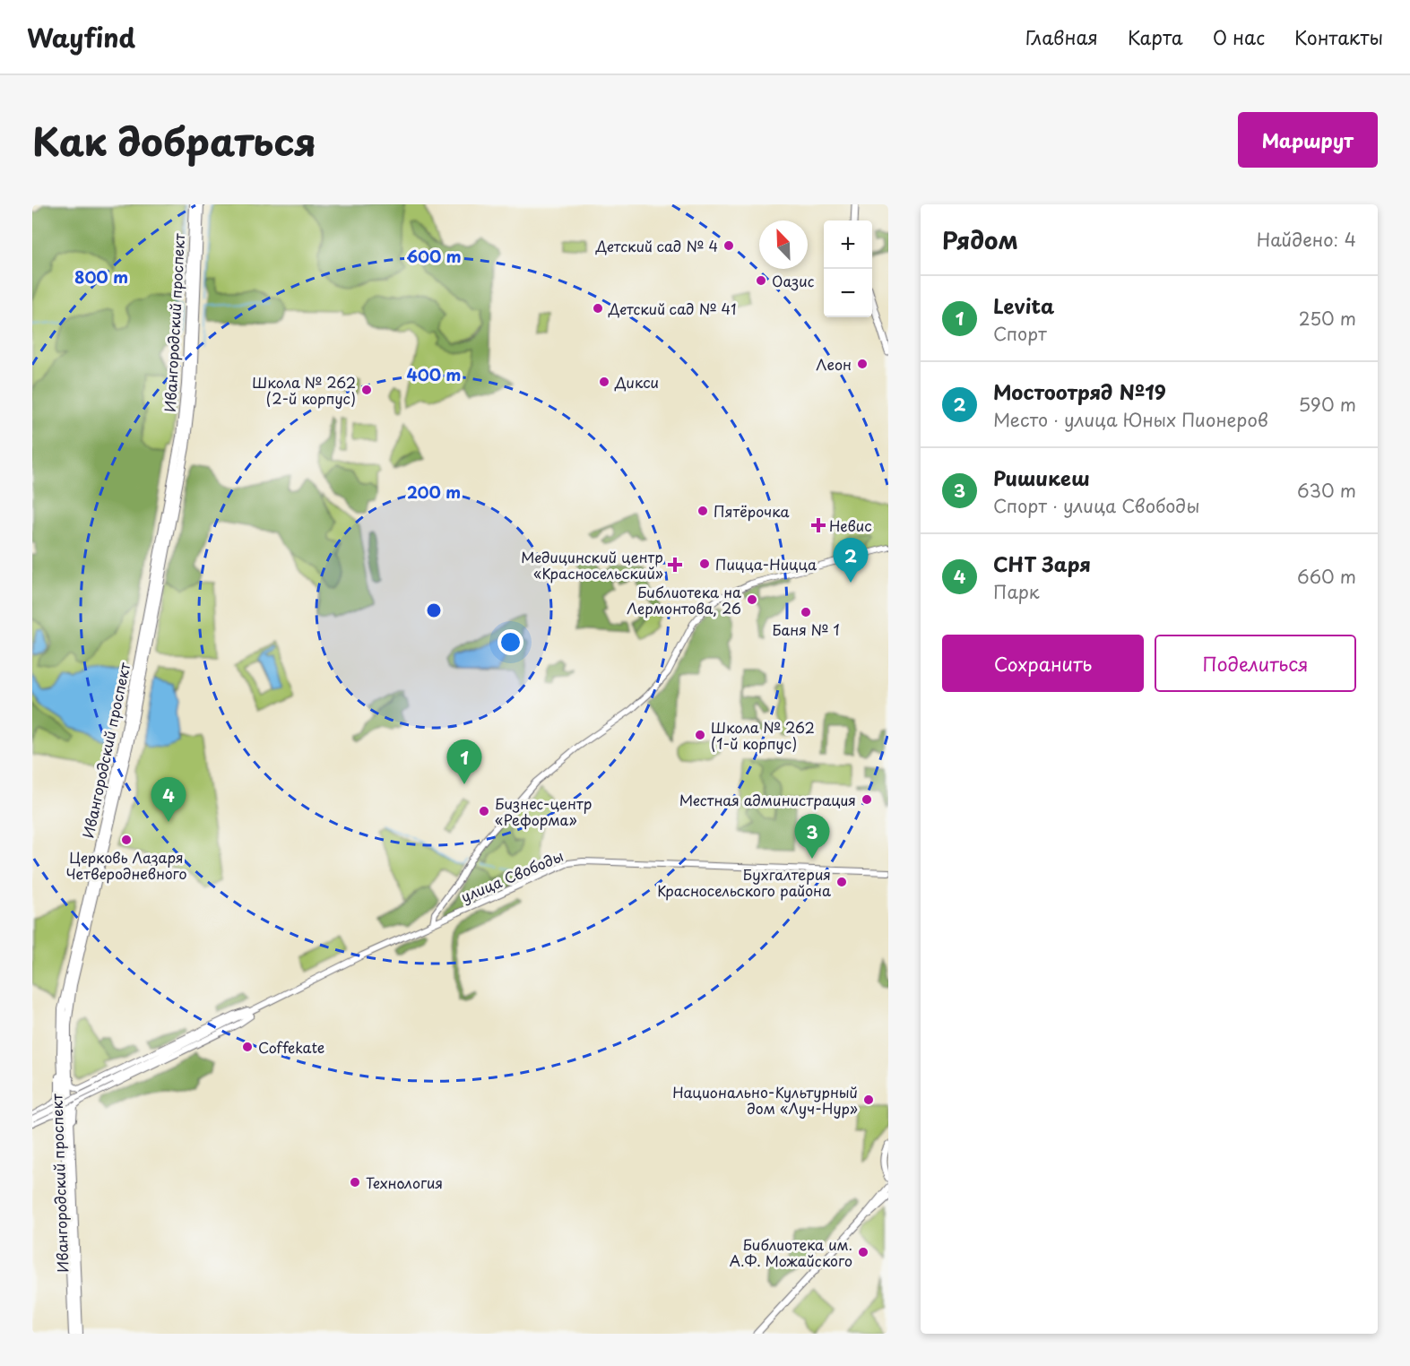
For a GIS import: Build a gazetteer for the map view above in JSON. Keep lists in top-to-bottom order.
{
  "streets": {
    "highway": ["Ивангородский проспект"],
    "main road": ["улица Свободы"]
  },
  "crossings": [
    ["Ивангородский проспект", "улица Свободы"]
  ],
  "places": {
    "other": [
      "Детский сад № 4",
      "Оазис",
      "Детский сад № 41",
      "Леон",
      "Дикси",
      "Школа № 262 (2-й корпус)",
      "Пятёрочка",
      "Пицца-Ницца",
      "Библиотека на Лермонтова, 26",
      "Баня № 1",
      "Школа № 262 (1-й корпус)",
      "Местная администрация",
      "Бизнес-центр «Реформа»",
      "Церковь Лазаря Четверодневного",
      "Бухгалтерия Красносельского района",
      "Coffekate",
      "Национально-Культурный дом «Луч-Нур»",
      "Технология",
      "Библиотека им. А.Ф. Можайского"
    ],
    "health": ["Невис", "Медицинский центр «Красносельский»"]
  },
  "north": "top left",
  "page": {
    "header": "Wayfind",
    "nav": [
      "Главная",
      "Карта",
      "О нас",
      "Контакты"
    ],
    "title": "Как добраться",
    "buttons": [
      "Маршрут",
      ["Сохранить", "Поделиться"]
    ],
    "heading": ["Рядом", "Найдено: 4"],
    "map_buttons": ["+", "−"],
    "list": [
      {
        "mark": "1",
        "name": "Levita",
        "note": "Спорт",
        "value": "250 m"
      },
      {
        "mark": "2",
        "name": "Мостоотряд №19",
        "note": "Место · улица Юных Пионеров",
        "value": "590 m"
      },
      {
        "mark": "3",
        "name": "Ришикеш",
        "note": "Спорт · улица Свободы",
        "value": "630 m"
      },
      {
        "mark": "4",
        "name": "СНТ Заря",
        "note": "Парк",
        "value": "660 m"
      }
    ],
    "pins": [
      "2",
      "1",
      "4",
      "3"
    ]
  },
  "rings": [
    "600 m",
    "800 m",
    "400 m",
    "200 m"
  ]
}
